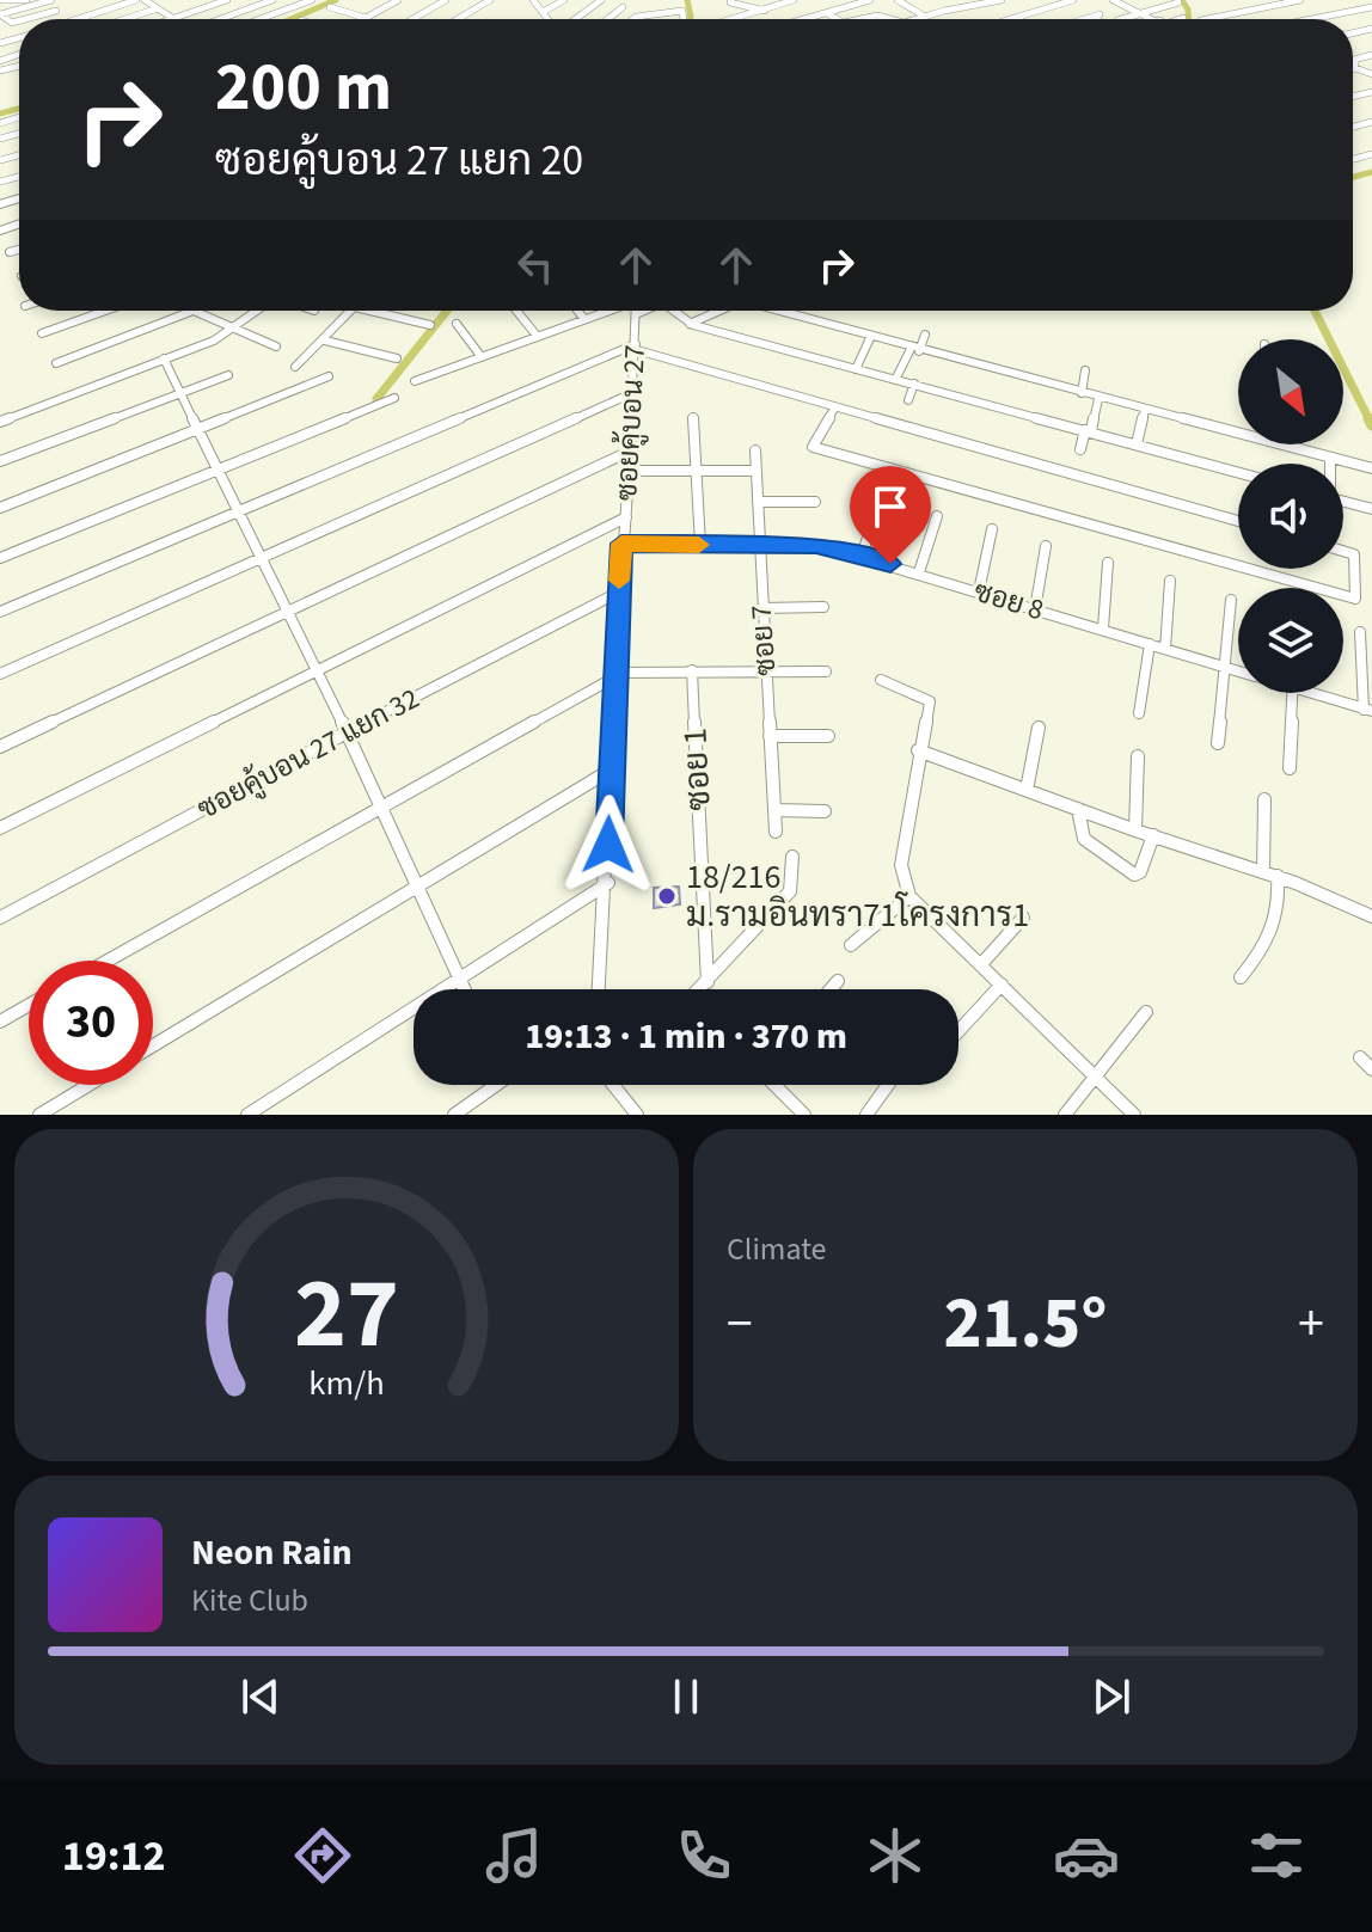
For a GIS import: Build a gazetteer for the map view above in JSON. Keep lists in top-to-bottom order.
{
  "streets": {
    "street": [
      "ซอยคู้บอน 27",
      "ซอย 8",
      "ซอย 7",
      "ซอยคู้บอน 27 แยก 32",
      "ซอย 1"
    ]
  },
  "crossings": [
    ["ซอยคู้บอน 27", "ซอย 8"],
    ["ซอยคู้บอน 27", "ซอยคู้บอน 27 แยก 32"],
    ["ซอย 8", "ซอย 7"]
  ],
  "places": ["18/216 ม.รามอินทรา71โครงการ1"],
  "north": "bottom right",
  "page": {
    "turn": ["200 m", "ซอยคู้บอน 27 แยก 20"],
    "limit": "30",
    "trip": "19:13 · 1 min · 370 m",
    "tile": "Climate",
    "heat": ["−", "21.5°", "+"],
    "song": ["Neon Rain", "Kite Club"],
    "tabs": "19:12",
    "gauge": ["27", "km/h"]
  }
}
